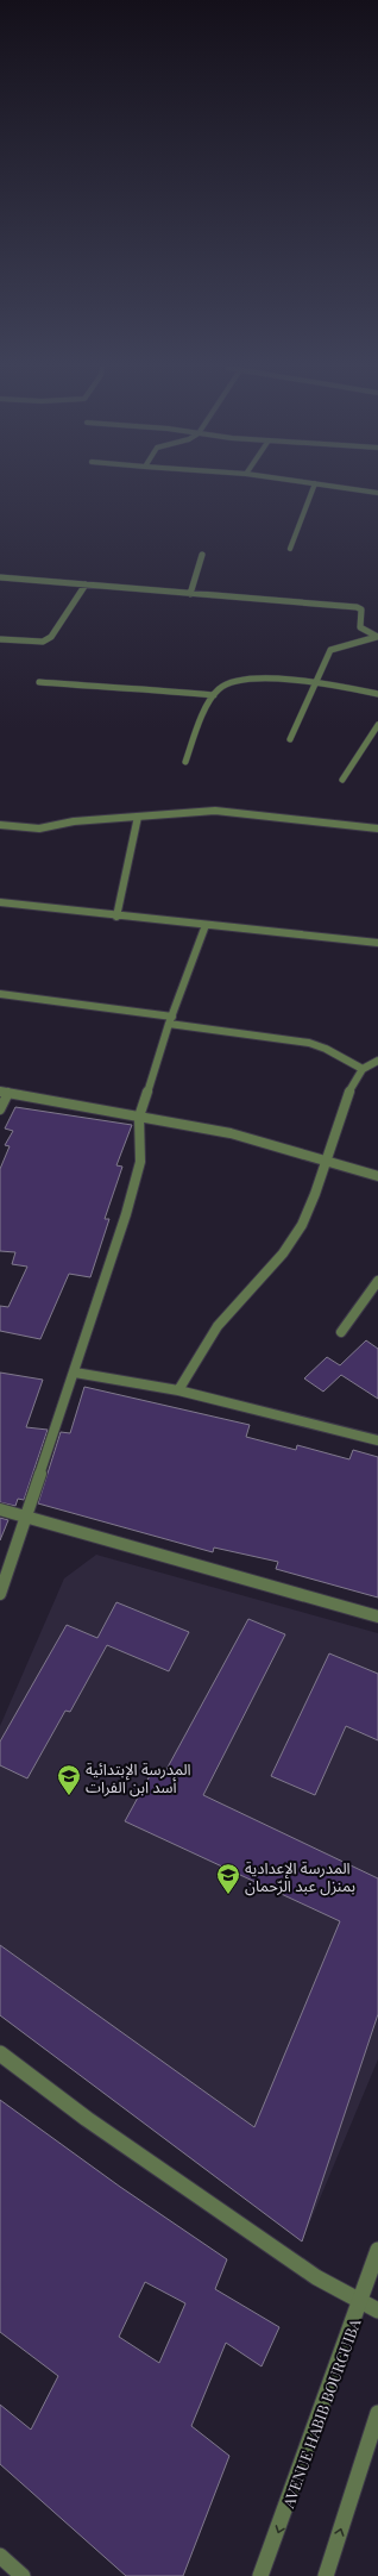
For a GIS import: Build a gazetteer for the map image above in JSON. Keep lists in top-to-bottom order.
{
  "streets": {
    "street": ["AVENUE HABIB BOURGUIBA"]
  },
  "places": {
    "school or university": ["المدرسة الإبتدائية أسد ابن الفرات", "المدرسة الإعدادية بمنزل عبد الرّحمان"]
  }
}
